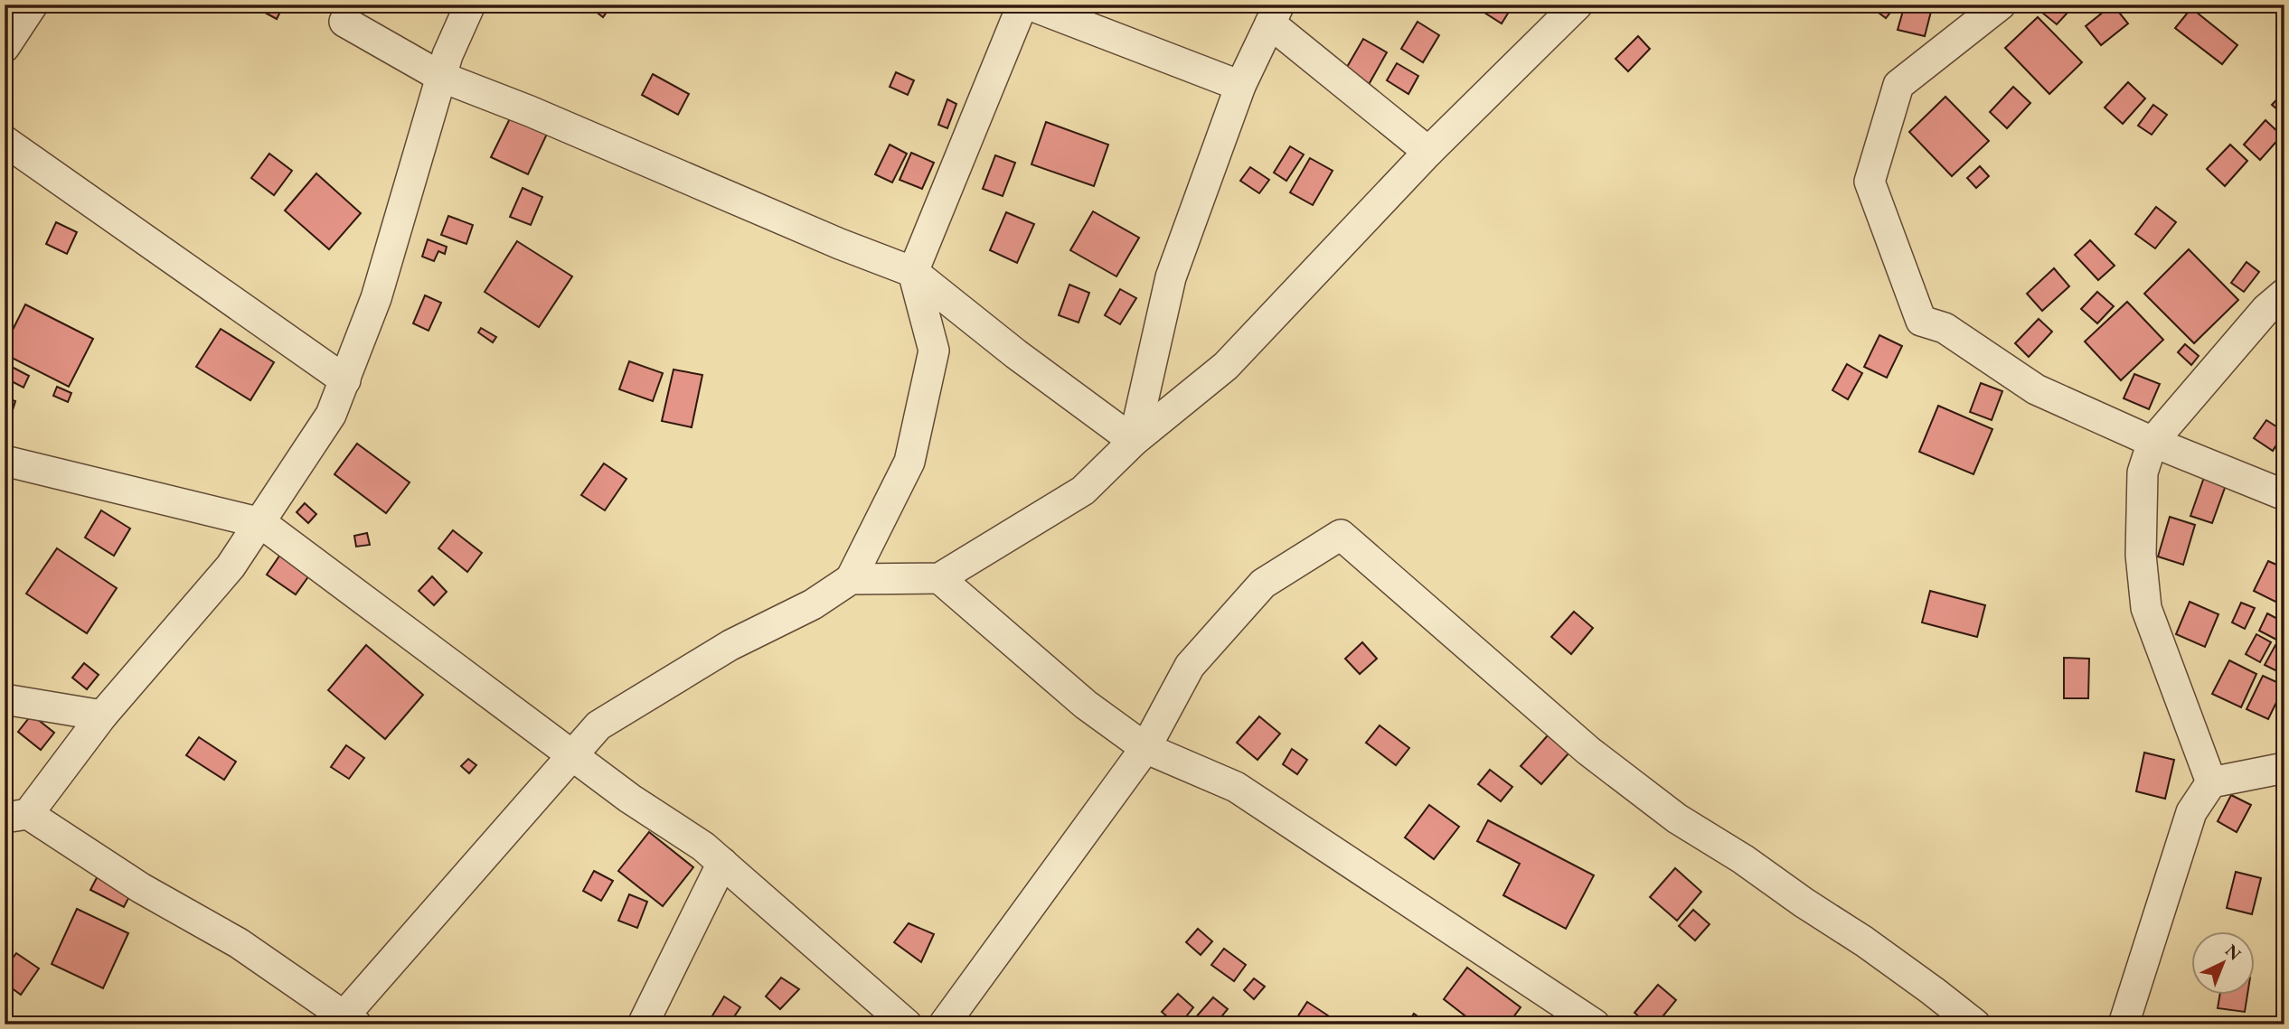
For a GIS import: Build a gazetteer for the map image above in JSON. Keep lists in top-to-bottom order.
{
  "north": "top right"
}
